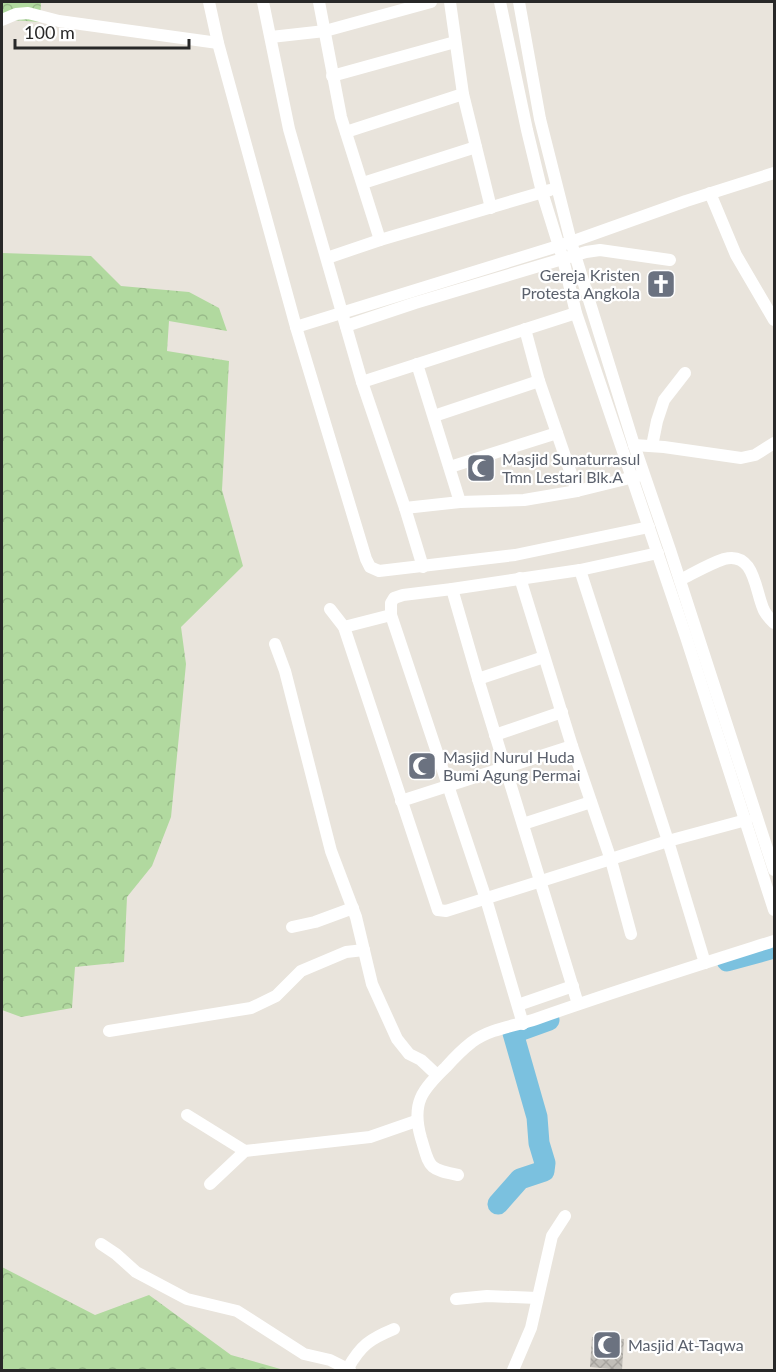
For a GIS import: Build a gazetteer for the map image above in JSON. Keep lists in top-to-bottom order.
{
  "places": {
    "church": ["Gereja Kristen Protesta Angkola"],
    "mosque": ["Masjid Sunaturrasul Tmn Lestari Blk.A", "Masjid Nurul Huda Bumi Agung Permai", "Masjid At-Taqwa"]
  },
  "scale_bar": "100 m"
}
